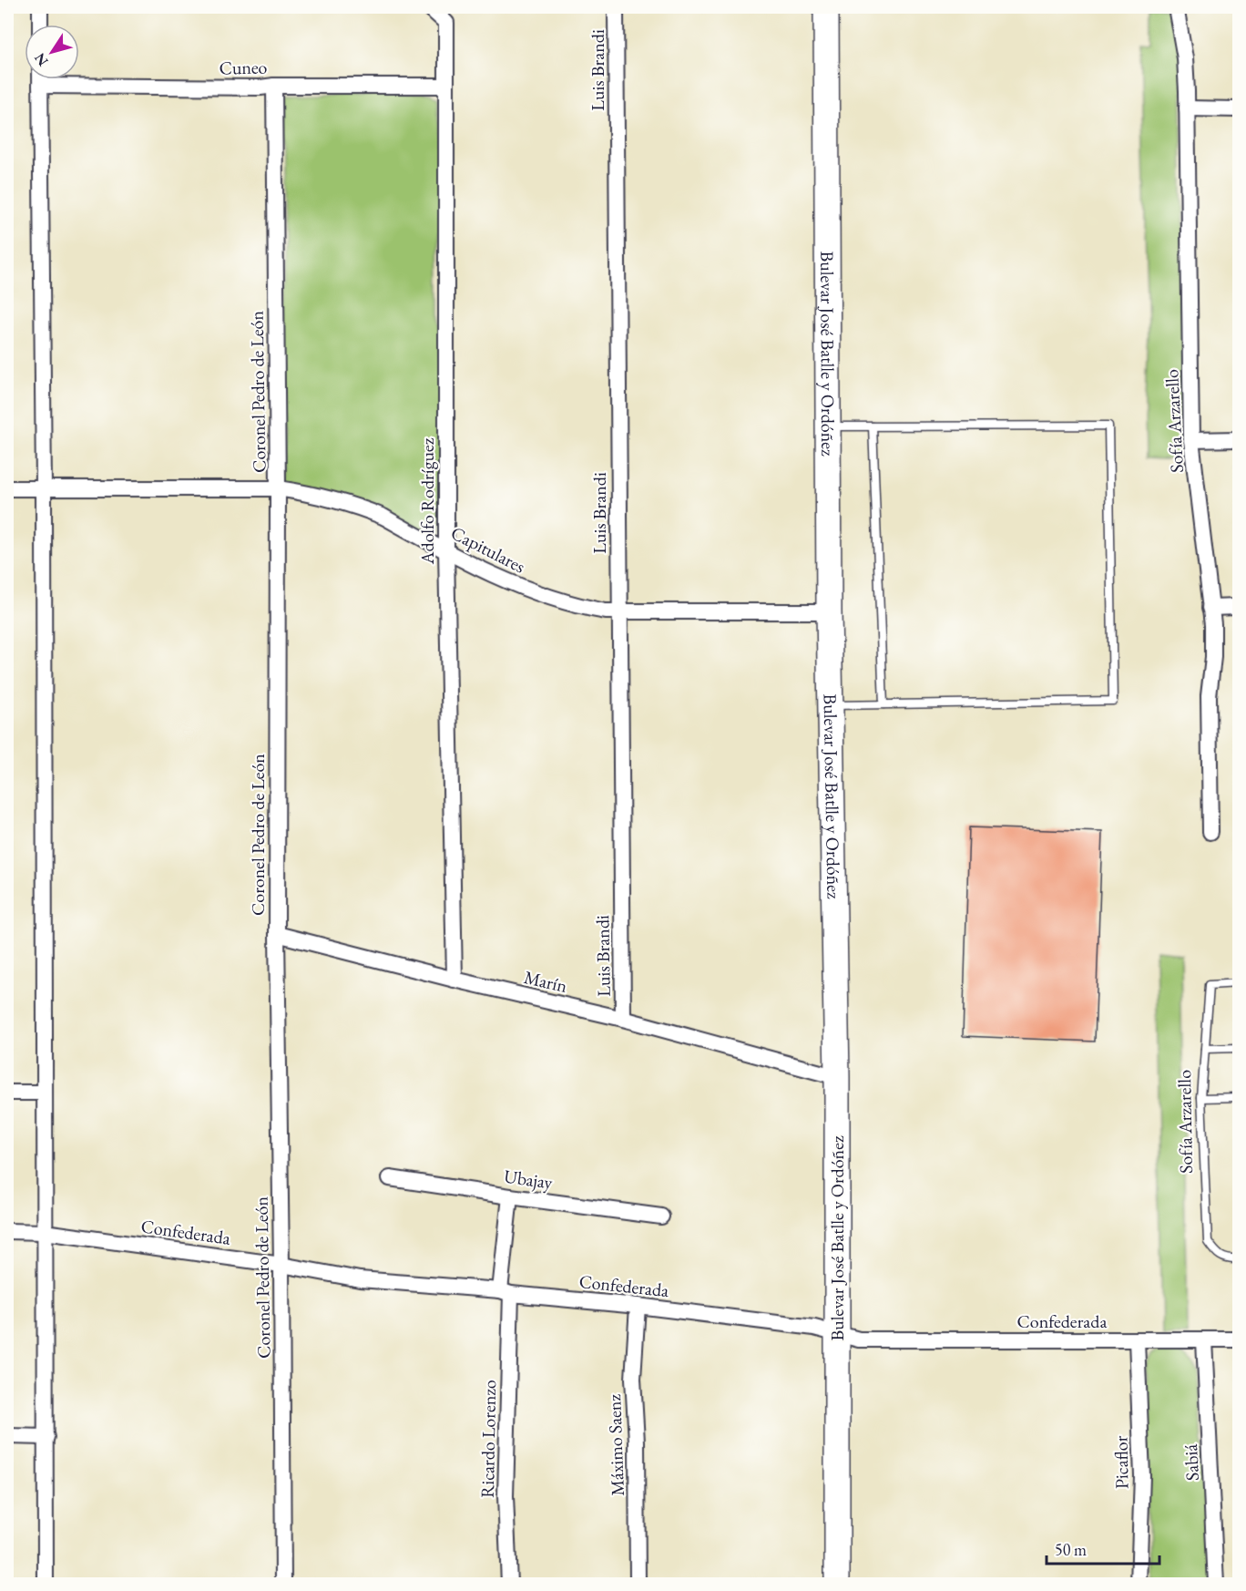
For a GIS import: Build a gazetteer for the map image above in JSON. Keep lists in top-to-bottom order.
{
  "streets": {
    "main road": ["Bulevar José Batlle y Ordóñez"],
    "street": [
      "Cuneo",
      "Luis Brandi",
      "Coronel Pedro de León",
      "Sofía Arzarello",
      "Adolfo Rodríguez",
      "Capitulares",
      "Marín",
      "Ubajay",
      "Confederada",
      "Ricardo Lorenzo",
      "Máximo Saenz",
      "Picaflor",
      "Sabiá"
    ]
  },
  "crossings": [
    ["Cuneo", "Coronel Pedro de León"],
    ["Cuneo", "Adolfo Rodríguez"],
    ["Luis Brandi", "Capitulares"],
    ["Luis Brandi", "Marín"],
    ["Bulevar José Batlle y Ordóñez", "Capitulares"],
    ["Bulevar José Batlle y Ordóñez", "Marín"],
    ["Bulevar José Batlle y Ordóñez", "Confederada"],
    ["Coronel Pedro de León", "Capitulares"],
    ["Coronel Pedro de León", "Marín"],
    ["Coronel Pedro de León", "Confederada"],
    ["Adolfo Rodríguez", "Capitulares"],
    ["Adolfo Rodríguez", "Marín"],
    ["Ubajay", "Ricardo Lorenzo"],
    ["Confederada", "Ricardo Lorenzo"],
    ["Confederada", "Máximo Saenz"],
    ["Confederada", "Picaflor"],
    ["Confederada", "Sabiá"]
  ],
  "scale_bar": "50 m",
  "north": "bottom left"
}
